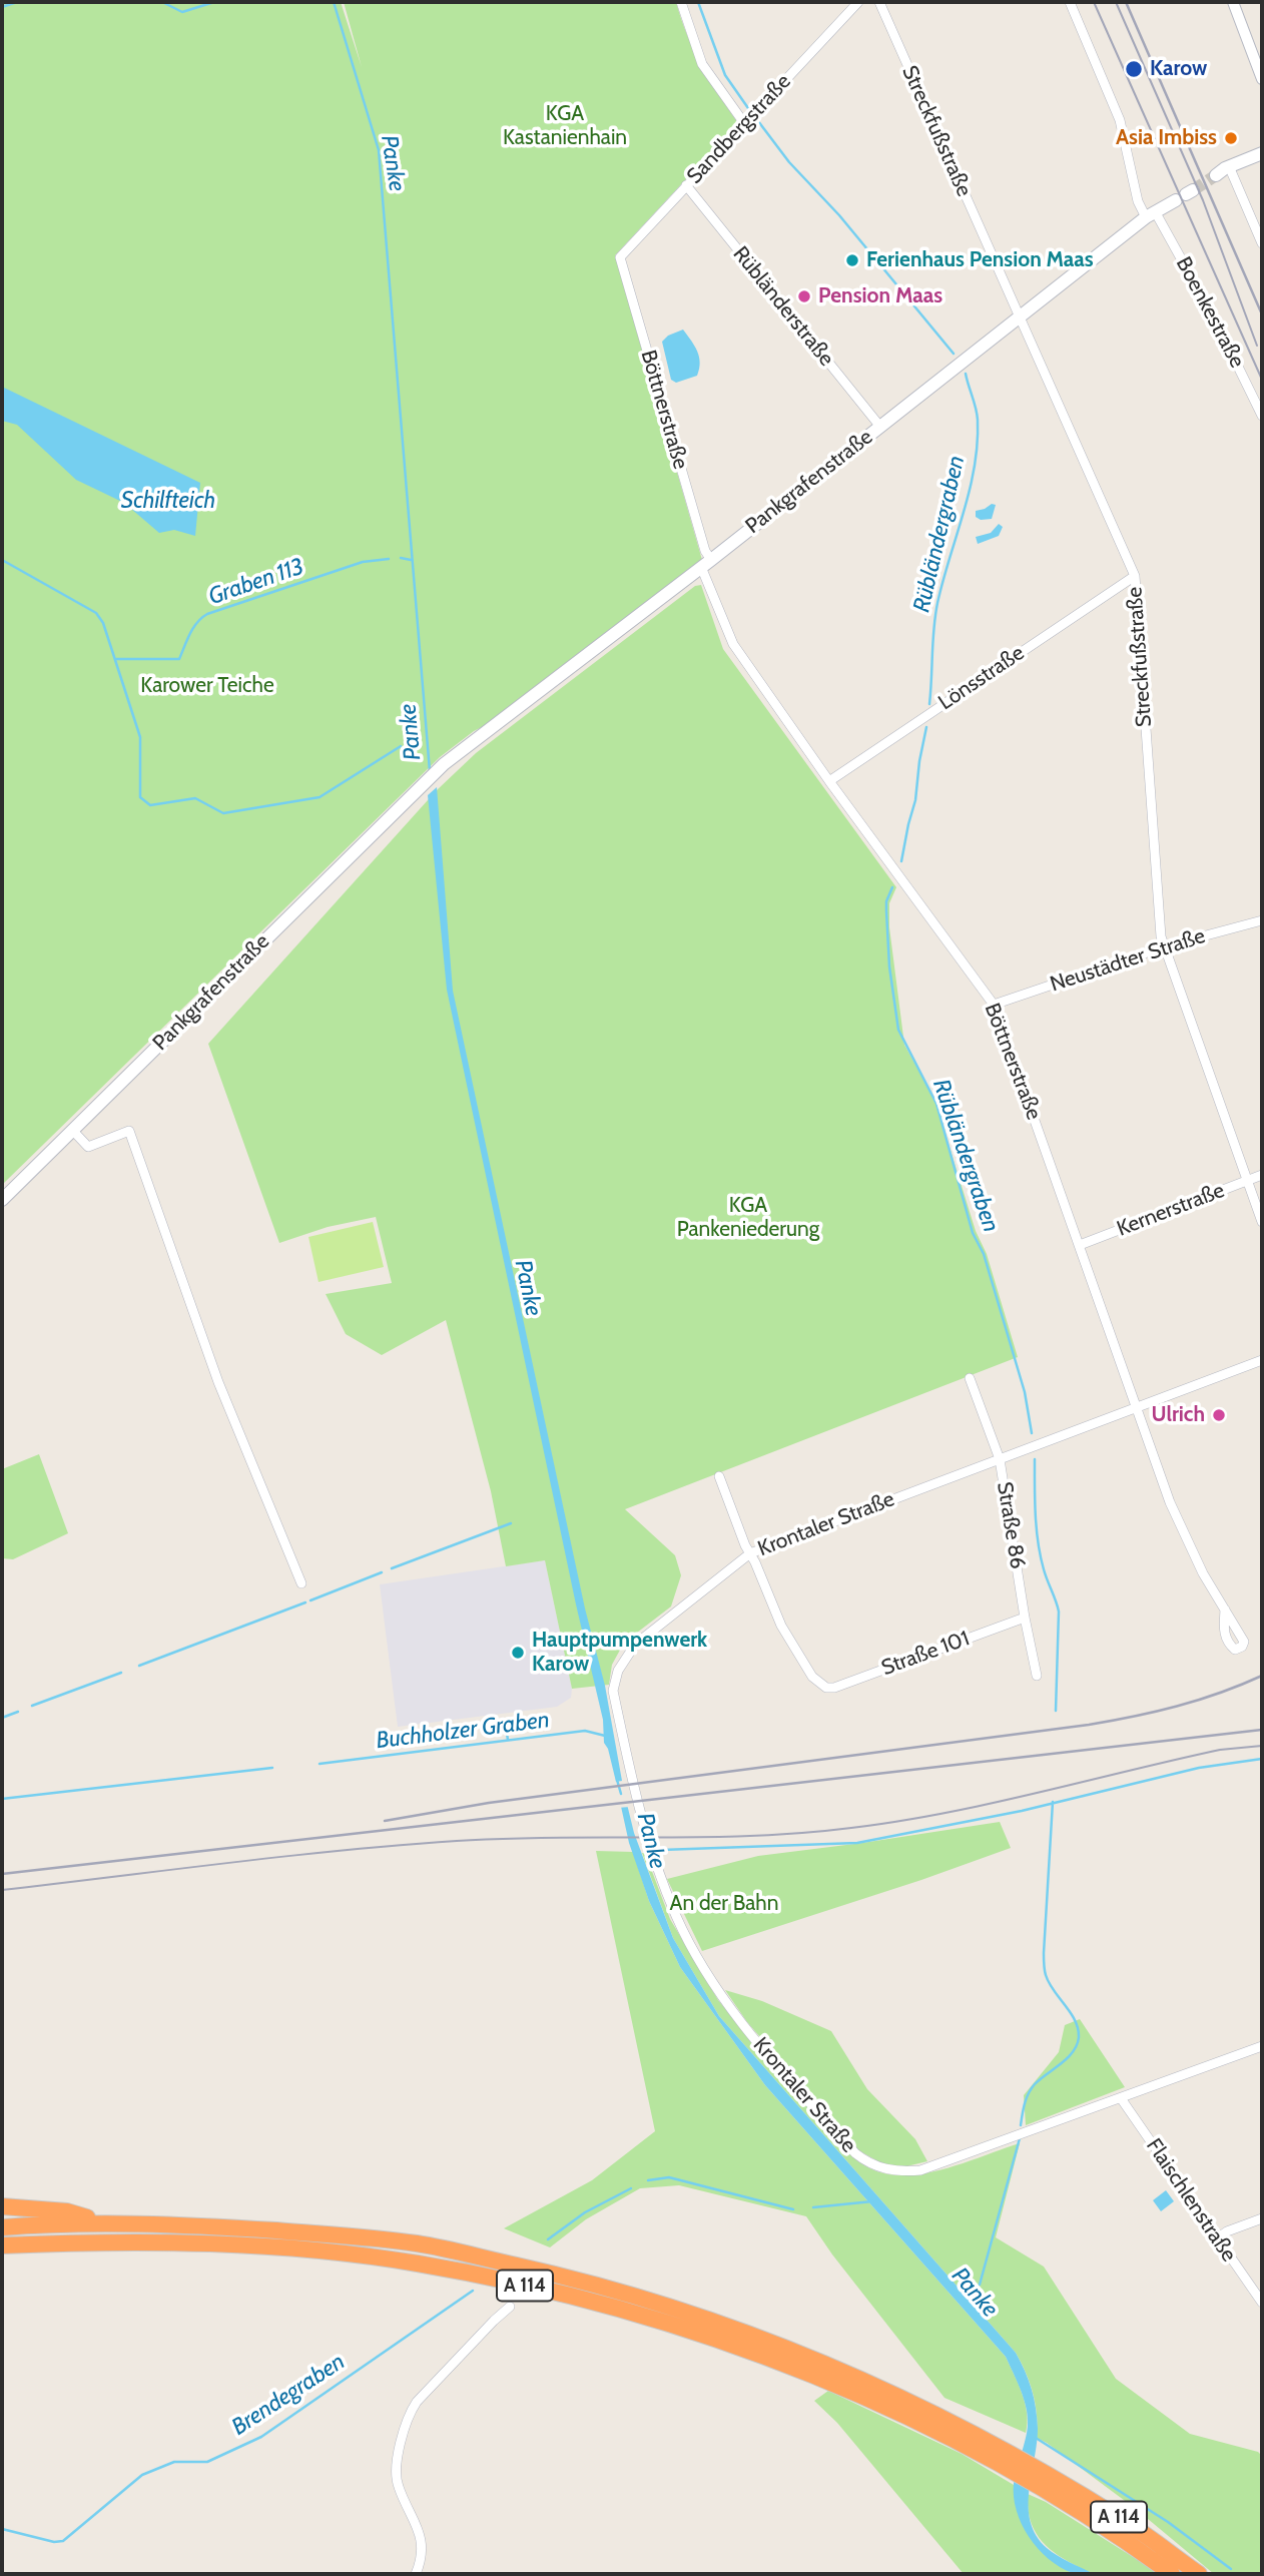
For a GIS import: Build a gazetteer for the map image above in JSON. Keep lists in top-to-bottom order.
{
  "streets": {
    "highway": ["A 114"],
    "main road": ["Pankgrafenstraße"],
    "street": [
      "Sandbergstraße",
      "Streckfußstraße",
      "Rübländerstraße",
      "Boenkestraße",
      "Böttnerstraße",
      "Lönsstraße",
      "Neustädter Straße",
      "Kernerstraße",
      "Krontaler Straße",
      "Straße 86",
      "Straße 101",
      "Flaischlenstraße"
    ]
  },
  "crossings": [
    ["Sandbergstraße", "Rübländerstraße"],
    ["Sandbergstraße", "Böttnerstraße"],
    ["Streckfußstraße", "Pankgrafenstraße"],
    ["Streckfußstraße", "Lönsstraße"],
    ["Streckfußstraße", "Neustädter Straße"],
    ["Streckfußstraße", "Kernerstraße"],
    ["Rübländerstraße", "Pankgrafenstraße"],
    ["Boenkestraße", "Pankgrafenstraße"],
    ["Böttnerstraße", "Pankgrafenstraße"],
    ["Böttnerstraße", "Lönsstraße"],
    ["Böttnerstraße", "Neustädter Straße"],
    ["Böttnerstraße", "Kernerstraße"],
    ["Böttnerstraße", "Krontaler Straße"],
    ["Krontaler Straße", "Straße 86"],
    ["Krontaler Straße", "Straße 101"],
    ["Krontaler Straße", "Flaischlenstraße"],
    ["Straße 86", "Straße 101"]
  ],
  "water": [
    "Panke",
    "Schilfteich",
    "Rübländergraben",
    "Graben 113",
    "Buchholzer Graben",
    "Brendegraben"
  ],
  "parks": [
    "KGA Kastanienhain",
    "Karower Teiche",
    "KGA Pankeniederung",
    "An der Bahn"
  ],
  "places": [
    "Karow",
    "Asia Imbiss",
    "Ferienhaus Pension Maas",
    "Pension Maas",
    "Ulrich",
    "Hauptpumpenwerk Karow"
  ]
}
